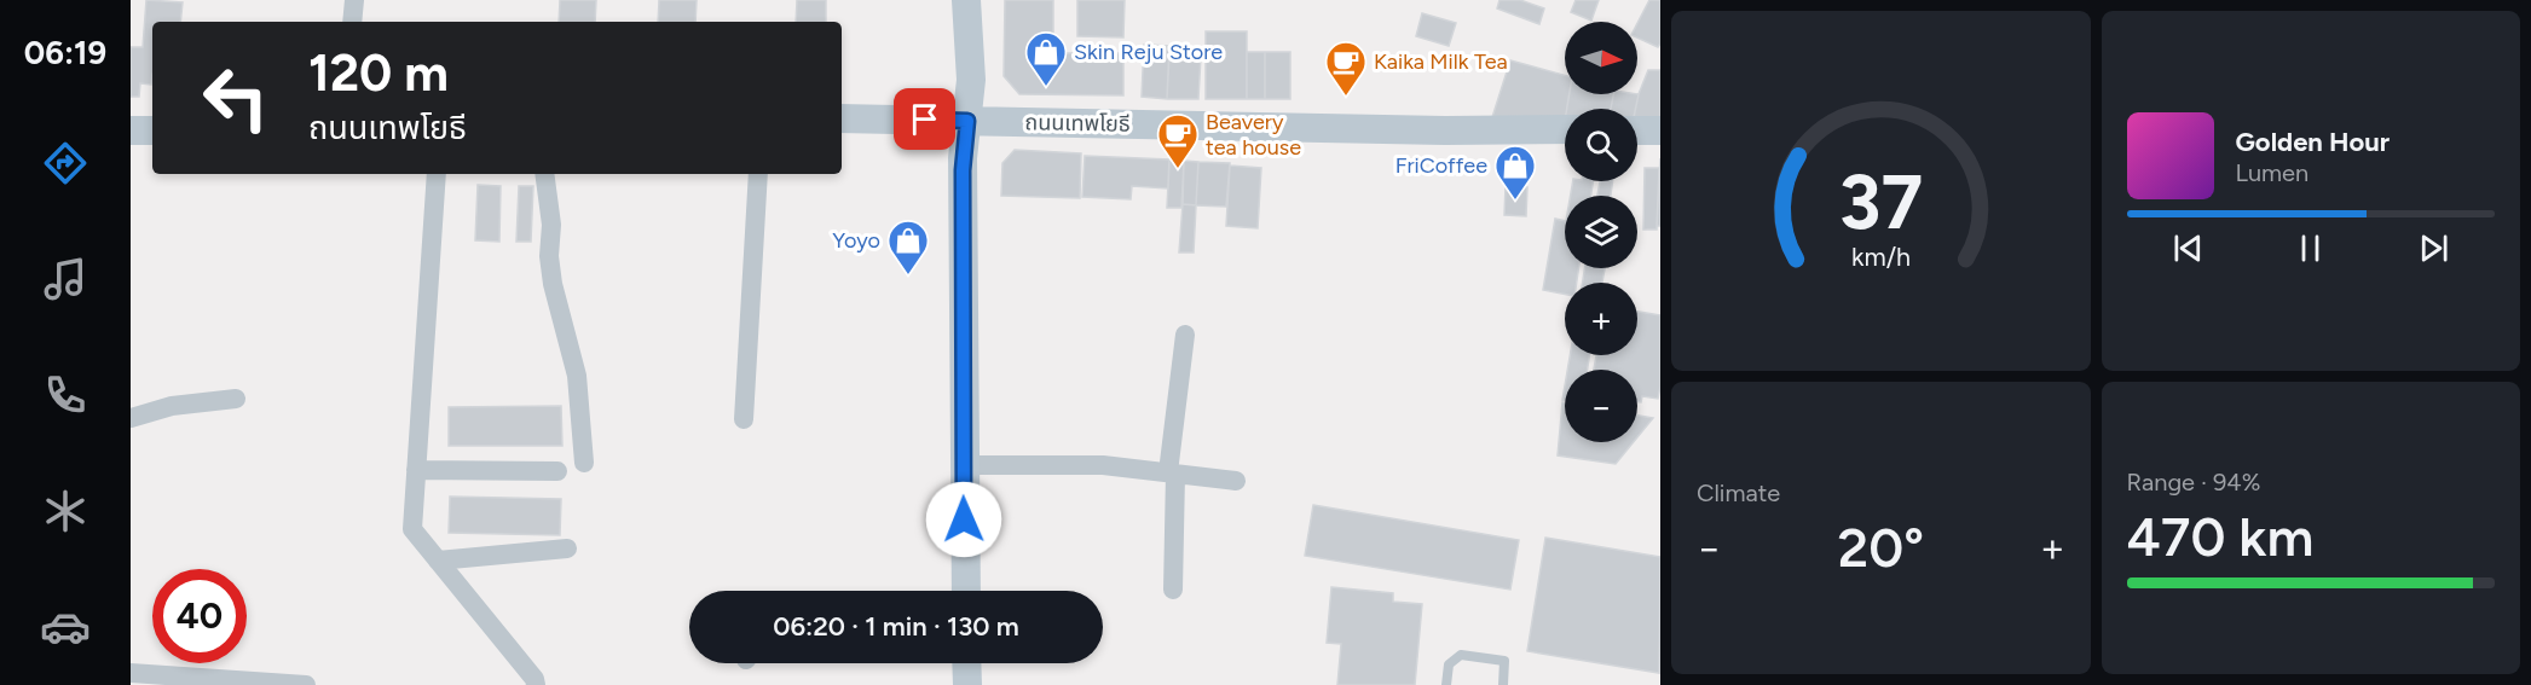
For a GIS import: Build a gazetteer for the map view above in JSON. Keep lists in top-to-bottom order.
{
  "streets": {
    "street": ["ถนนเทพโยธี"]
  },
  "places": {
    "shop": ["Skin Reju Store", "FriCoffee", "Yoyo"],
    "cafe": ["Kaika Milk Tea", "Beavery tea house"]
  },
  "north": "right",
  "page": {
    "tabs": "06:19",
    "map_buttons": ["+", "−"],
    "turn": ["120 m", "ถนนเทพโยธี"],
    "song": ["Golden Hour", "Lumen"],
    "tile": [
      "Climate",
      ["Range · 94%", "470 km"]
    ],
    "heat": ["−", "20°", "+"],
    "limit": "40",
    "trip": "06:20 · 1 min · 130 m",
    "gauge": ["37", "km/h"]
  }
}
